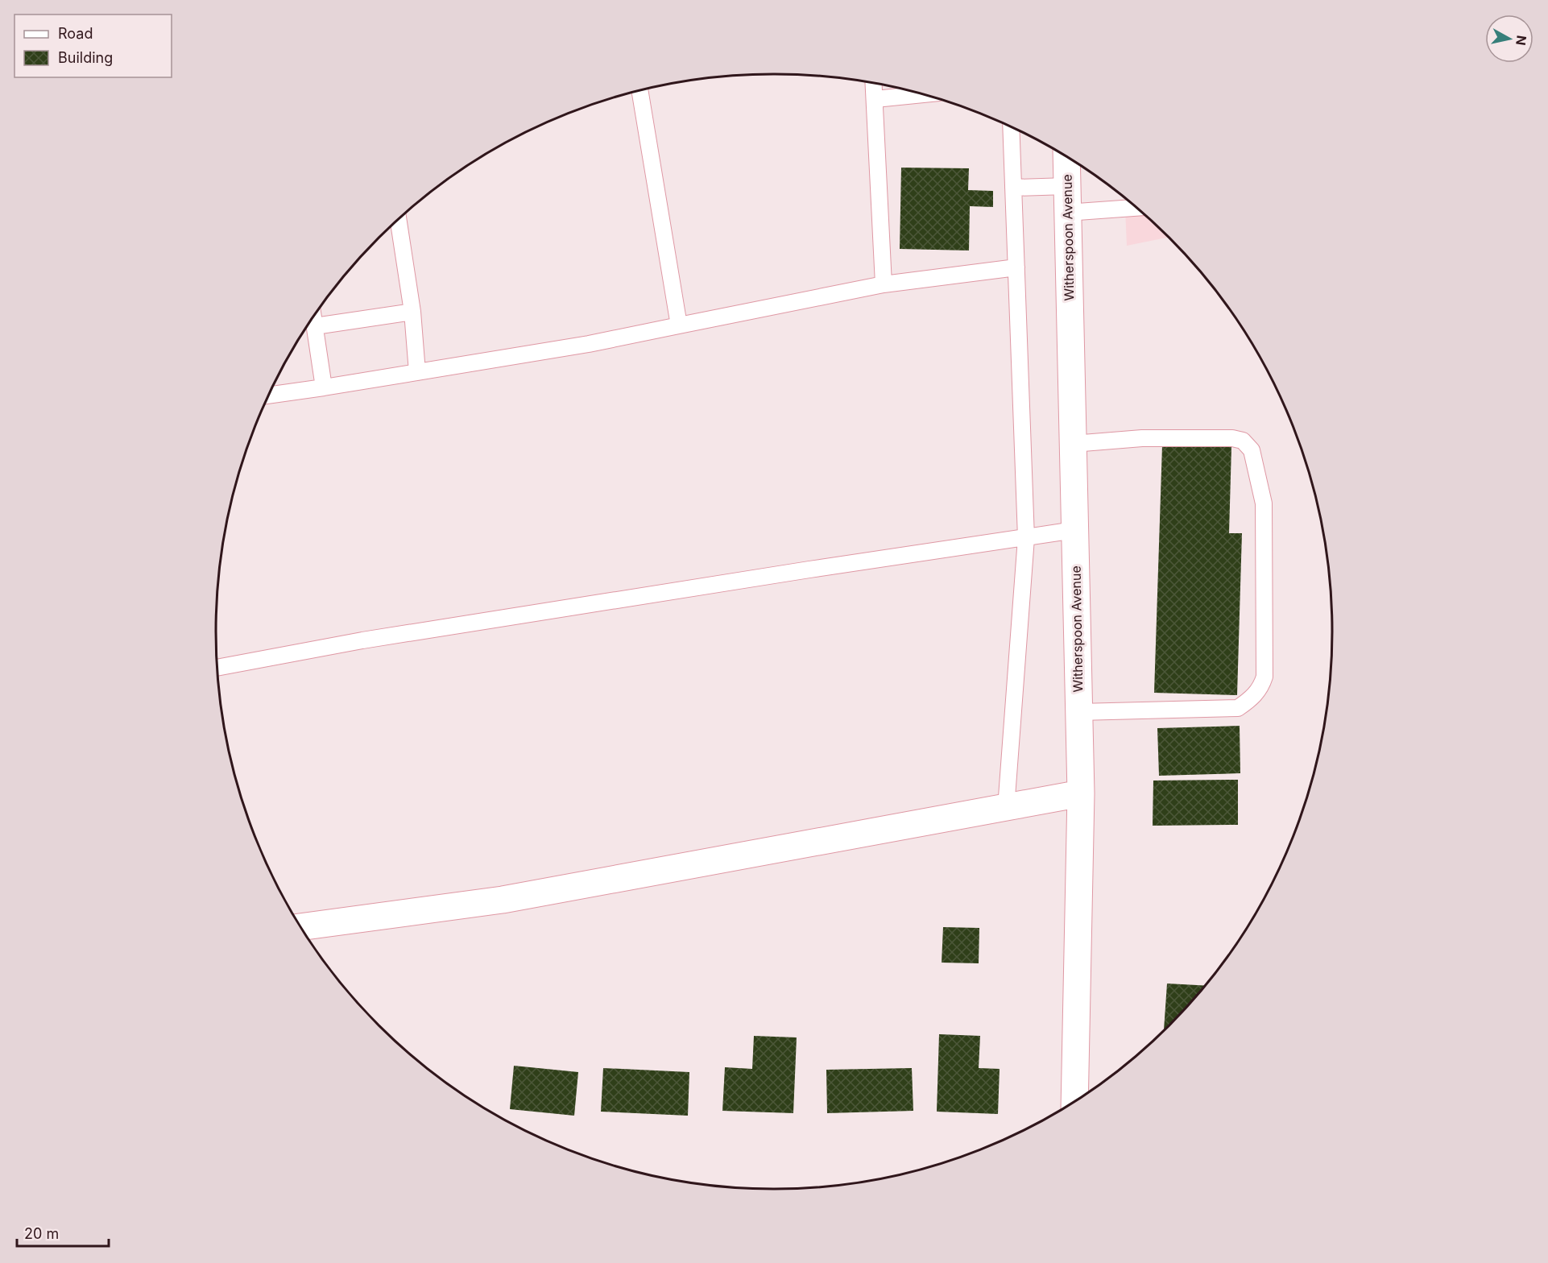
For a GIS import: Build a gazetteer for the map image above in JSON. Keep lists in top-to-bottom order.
{
  "streets": {
    "street": ["Witherspoon Avenue"]
  },
  "legend": ["Road", "Building"],
  "scale_bar": "20 m",
  "north": "right"
}
